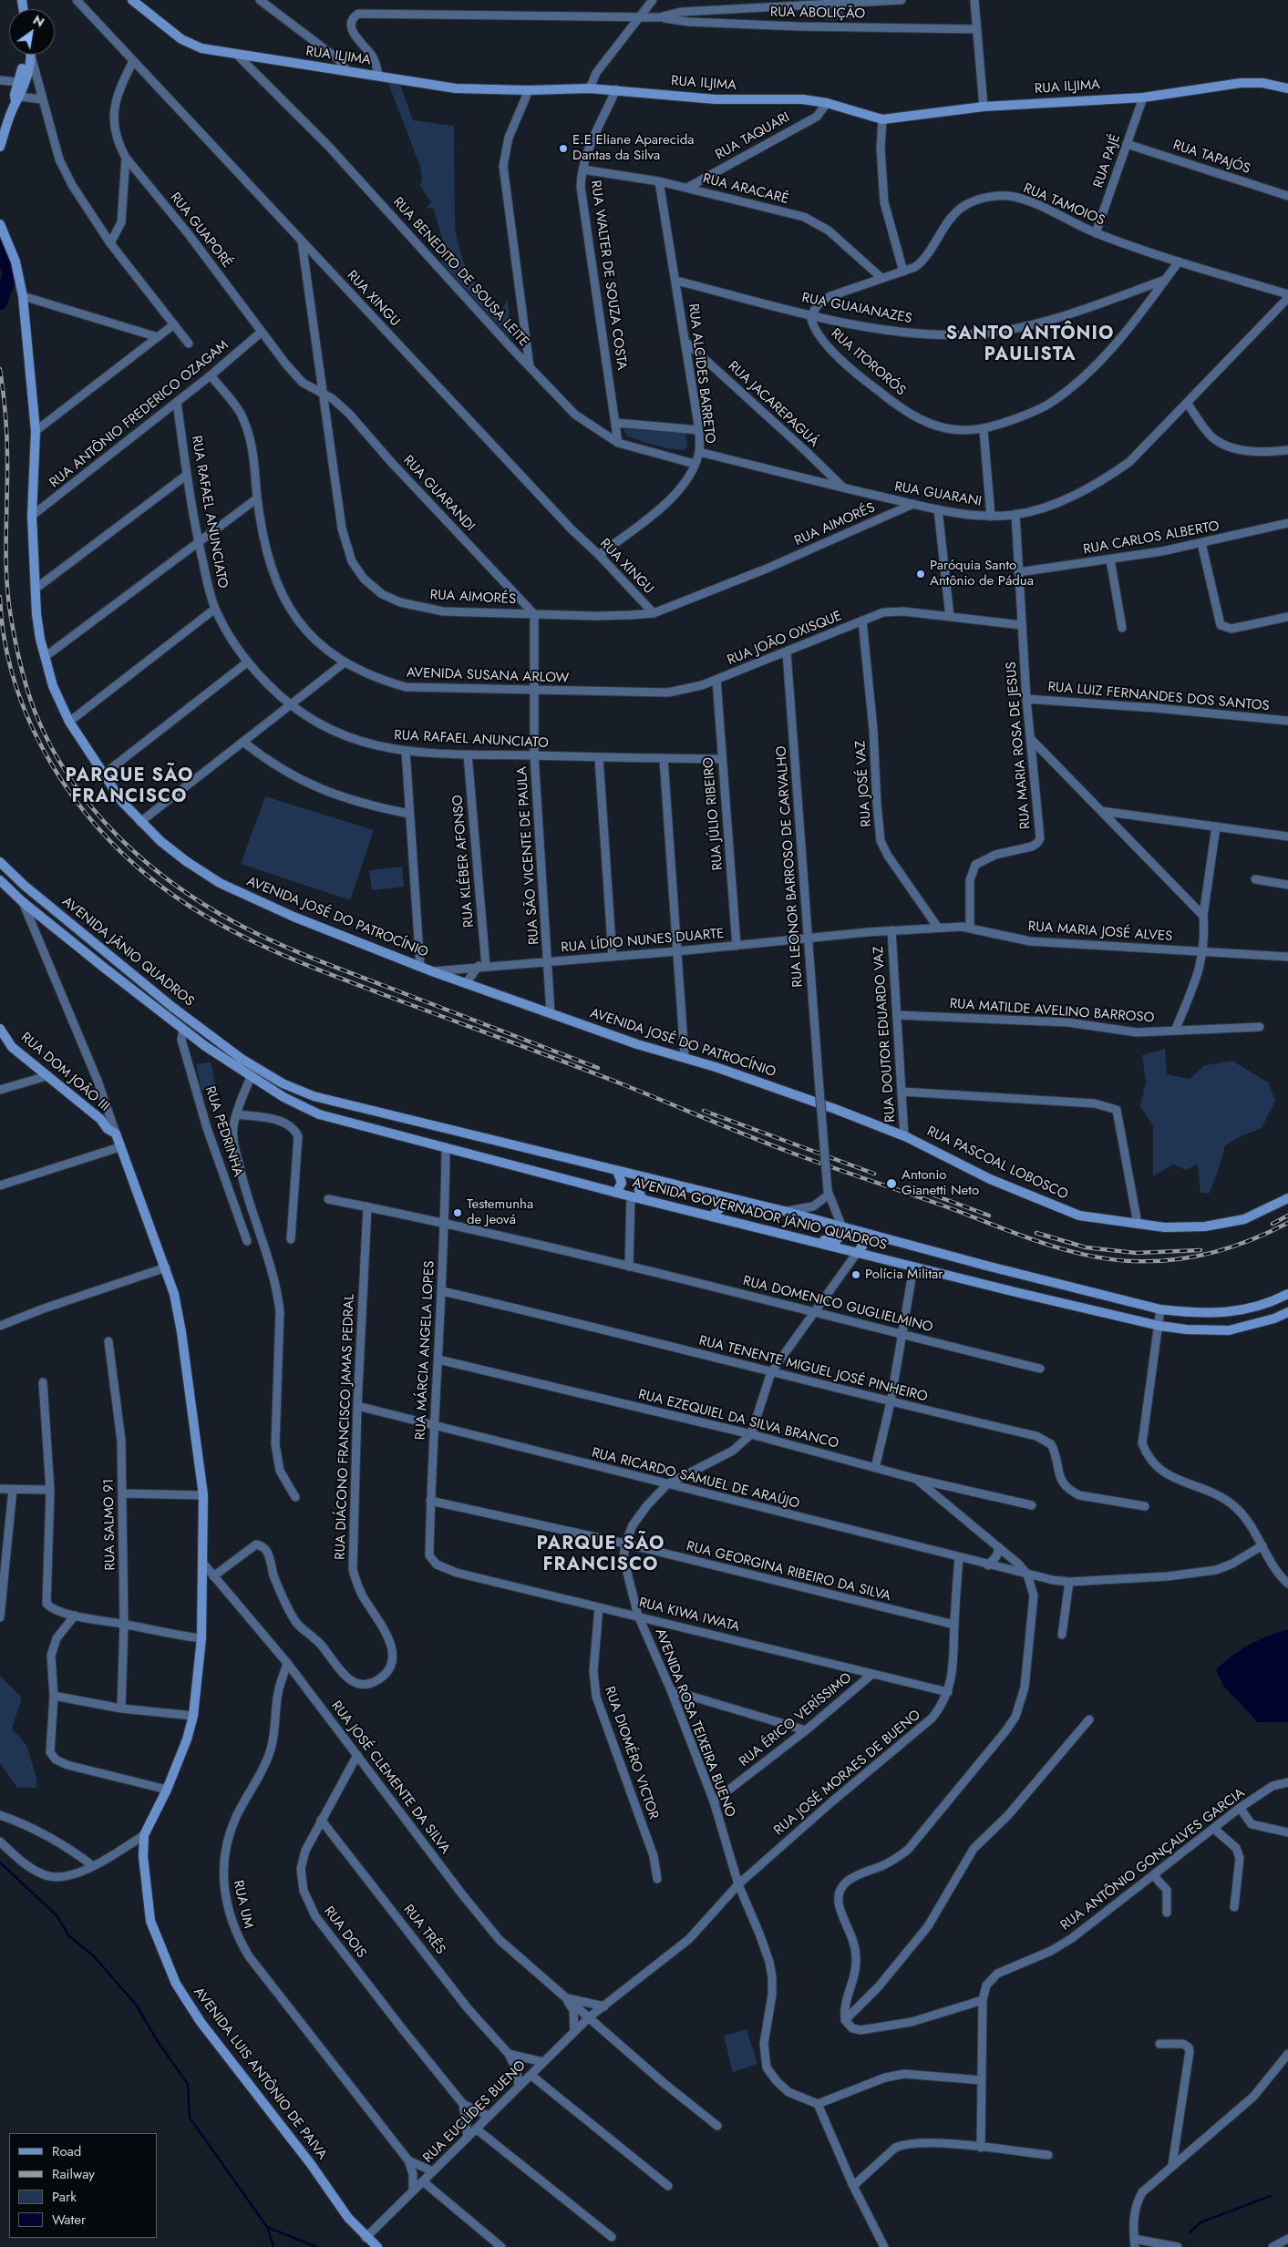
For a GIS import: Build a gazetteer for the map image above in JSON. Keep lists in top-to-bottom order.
{
  "streets": {
    "main road": [
      "RUA ILJIMA",
      "AVENIDA JOSÉ DO PATROCÍNIO",
      "AVENIDA JÂNIO QUADROS",
      "RUA DOM JOÃO III",
      "RUA PASCOAL LOBOSCO",
      "AVENIDA GOVERNADOR JÂNIO QUADROS",
      "AVENIDA LUIS ANTÔNIO DE PAIVA"
    ],
    "street": [
      "RUA ABOLIÇÃO",
      "RUA TAQUARI",
      "RUA TAPAJÓS",
      "RUA PAJÉ",
      "RUA ARACARÉ",
      "RUA TAMOIOS",
      "RUA GUAPORÉ",
      "RUA BENEDITO DE SOUSA LEITE",
      "RUA WALTER DE SOUZA COSTA",
      "RUA XINGU",
      "RUA GUAIANAZES",
      "RUA ITORORÓS",
      "RUA ALCIDES BARRETO",
      "RUA JACAREPAGUÁ",
      "RUA ANTÔNIO FREDERICO OZAGAM",
      "RUA GUARANDI",
      "RUA GUARANI",
      "RUA RAFAEL ANUNCIATO",
      "RUA AIMORÉS",
      "RUA CARLOS ALBERTO",
      "RUA JOÃO OXISQUE",
      "AVENIDA SUSANA ARLOW",
      "RUA LUIZ FERNANDES DOS SANTOS",
      "RUA MARIA ROSA DE JESUS",
      "RUA JOSÉ VAZ",
      "RUA JÚLIO RIBEIRO",
      "RUA SÃO VICENTE DE PAULA",
      "RUA KLÉBER AFONSO",
      "RUA LEONOR BARROSO DE CARVALHO",
      "RUA MARIA JOSÉ ALVES",
      "RUA LÍDIO NUNES DUARTE",
      "RUA MATILDE AVELINO BARROSO",
      "RUA DOUTOR EDUARDO VAZ",
      "RUA PEDRINHA",
      "RUA DOMENICO GUGLIELMINO",
      "RUA MÁRCIA ANGELA LOPES",
      "RUA TENENTE MIGUEL JOSÉ PINHEIRO",
      "RUA EZEQUIEL DA SILVA BRANCO",
      "RUA DIÁCONO FRANCISCO JAMAS PEDRAL",
      "RUA RICARDO SAMUEL DE ARAÚJO",
      "RUA SALMO 91",
      "RUA GEORGINA RIBEIRO DA SILVA",
      "RUA KIWA IWATA",
      "RUA ÉRICO VERÍSSIMO",
      "AVENIDA ROSA TEIXEIRA BUENO",
      "RUA DIOMÉRO VICTOR",
      "RUA JOSÉ MORAES DE BUENO",
      "RUA JOSÉ CLEMENTE DA SILVA",
      "RUA ANTÔNIO GONÇALVES GARCIA",
      "RUA UM",
      "RUA TRÊS",
      "RUA DOIS",
      "RUA EUCLÍDES BUENO"
    ]
  },
  "crossings": [
    ["RUA ILJIMA", "RUA TAQUARI"],
    ["RUA ILJIMA", "RUA PAJÉ"],
    ["RUA ILJIMA", "RUA BENEDITO DE SOUSA LEITE"],
    ["RUA ILJIMA", "RUA WALTER DE SOUZA COSTA"],
    ["RUA TAQUARI", "RUA ARACARÉ"],
    ["RUA TAPAJÓS", "RUA PAJÉ"],
    ["RUA PAJÉ", "RUA TAMOIOS"],
    ["RUA ARACARÉ", "RUA TAMOIOS"],
    ["RUA ARACARÉ", "RUA WALTER DE SOUZA COSTA"],
    ["RUA ARACARÉ", "RUA ALCIDES BARRETO"],
    ["RUA TAMOIOS", "RUA GUAIANAZES"],
    ["RUA TAMOIOS", "RUA ITORORÓS"],
    ["RUA GUAPORÉ", "RUA XINGU"],
    ["RUA GUAPORÉ", "RUA ANTÔNIO FREDERICO OZAGAM"],
    ["RUA GUAPORÉ", "RUA GUARANDI"],
    ["RUA GUAPORÉ", "RUA AIMORÉS"],
    ["RUA BENEDITO DE SOUSA LEITE", "RUA WALTER DE SOUZA COSTA"],
    ["RUA BENEDITO DE SOUSA LEITE", "RUA ALCIDES BARRETO"],
    ["RUA XINGU", "RUA ALCIDES BARRETO"],
    ["RUA XINGU", "RUA AIMORÉS"],
    ["RUA GUAIANAZES", "RUA ITORORÓS"],
    ["RUA GUAIANAZES", "RUA ALCIDES BARRETO"],
    ["RUA ALCIDES BARRETO", "RUA JACAREPAGUÁ"],
    ["RUA ALCIDES BARRETO", "RUA GUARANI"],
    ["RUA JACAREPAGUÁ", "RUA GUARANI"],
    ["RUA ANTÔNIO FREDERICO OZAGAM", "RUA RAFAEL ANUNCIATO"],
    ["RUA ANTÔNIO FREDERICO OZAGAM", "AVENIDA SUSANA ARLOW"],
    ["RUA ANTÔNIO FREDERICO OZAGAM", "AVENIDA JOSÉ DO PATROCÍNIO"],
    ["RUA GUARANDI", "RUA AIMORÉS"],
    ["RUA GUARANDI", "RUA SÃO VICENTE DE PAULA"],
    ["RUA GUARANI", "RUA AIMORÉS"],
    ["RUA GUARANI", "RUA MARIA ROSA DE JESUS"],
    ["RUA RAFAEL ANUNCIATO", "RUA JÚLIO RIBEIRO"],
    ["RUA RAFAEL ANUNCIATO", "RUA SÃO VICENTE DE PAULA"],
    ["RUA RAFAEL ANUNCIATO", "RUA KLÉBER AFONSO"],
    ["RUA AIMORÉS", "RUA SÃO VICENTE DE PAULA"],
    ["RUA CARLOS ALBERTO", "RUA MARIA ROSA DE JESUS"],
    ["RUA JOÃO OXISQUE", "AVENIDA SUSANA ARLOW"],
    ["RUA JOÃO OXISQUE", "RUA MARIA ROSA DE JESUS"],
    ["RUA JOÃO OXISQUE", "RUA JOSÉ VAZ"],
    ["RUA JOÃO OXISQUE", "RUA JÚLIO RIBEIRO"],
    ["RUA JOÃO OXISQUE", "RUA LEONOR BARROSO DE CARVALHO"],
    ["AVENIDA SUSANA ARLOW", "RUA JÚLIO RIBEIRO"],
    ["AVENIDA SUSANA ARLOW", "RUA SÃO VICENTE DE PAULA"],
    ["RUA LUIZ FERNANDES DOS SANTOS", "RUA MARIA ROSA DE JESUS"],
    ["RUA MARIA ROSA DE JESUS", "RUA MARIA JOSÉ ALVES"],
    ["RUA JOSÉ VAZ", "RUA MARIA JOSÉ ALVES"],
    ["RUA JÚLIO RIBEIRO", "RUA LÍDIO NUNES DUARTE"],
    ["RUA SÃO VICENTE DE PAULA", "AVENIDA JOSÉ DO PATROCÍNIO"],
    ["RUA SÃO VICENTE DE PAULA", "RUA LÍDIO NUNES DUARTE"],
    ["RUA KLÉBER AFONSO", "RUA LÍDIO NUNES DUARTE"],
    ["RUA LEONOR BARROSO DE CARVALHO", "RUA LÍDIO NUNES DUARTE"],
    ["RUA LEONOR BARROSO DE CARVALHO", "AVENIDA GOVERNADOR JÂNIO QUADROS"],
    ["AVENIDA JOSÉ DO PATROCÍNIO", "RUA LÍDIO NUNES DUARTE"],
    ["AVENIDA JOSÉ DO PATROCÍNIO", "RUA PASCOAL LOBOSCO"],
    ["RUA MARIA JOSÉ ALVES", "RUA LÍDIO NUNES DUARTE"],
    ["RUA MARIA JOSÉ ALVES", "RUA DOUTOR EDUARDO VAZ"],
    ["RUA LÍDIO NUNES DUARTE", "RUA DOUTOR EDUARDO VAZ"],
    ["AVENIDA JÂNIO QUADROS", "RUA PEDRINHA"],
    ["AVENIDA JÂNIO QUADROS", "AVENIDA GOVERNADOR JÂNIO QUADROS"],
    ["RUA MATILDE AVELINO BARROSO", "RUA DOUTOR EDUARDO VAZ"],
    ["RUA DOUTOR EDUARDO VAZ", "RUA PASCOAL LOBOSCO"],
    ["RUA DOM JOÃO III", "AVENIDA LUIS ANTÔNIO DE PAIVA"],
    ["AVENIDA GOVERNADOR JÂNIO QUADROS", "RUA MÁRCIA ANGELA LOPES"],
    ["RUA DOMENICO GUGLIELMINO", "RUA MÁRCIA ANGELA LOPES"],
    ["RUA DOMENICO GUGLIELMINO", "RUA DIÁCONO FRANCISCO JAMAS PEDRAL"],
    ["RUA MÁRCIA ANGELA LOPES", "RUA TENENTE MIGUEL JOSÉ PINHEIRO"],
    ["RUA MÁRCIA ANGELA LOPES", "RUA EZEQUIEL DA SILVA BRANCO"],
    ["RUA MÁRCIA ANGELA LOPES", "RUA RICARDO SAMUEL DE ARAÚJO"],
    ["RUA MÁRCIA ANGELA LOPES", "RUA GEORGINA RIBEIRO DA SILVA"],
    ["RUA MÁRCIA ANGELA LOPES", "RUA KIWA IWATA"],
    ["RUA EZEQUIEL DA SILVA BRANCO", "AVENIDA ROSA TEIXEIRA BUENO"],
    ["RUA DIÁCONO FRANCISCO JAMAS PEDRAL", "RUA RICARDO SAMUEL DE ARAÚJO"],
    ["RUA DIÁCONO FRANCISCO JAMAS PEDRAL", "RUA JOSÉ CLEMENTE DA SILVA"],
    ["RUA RICARDO SAMUEL DE ARAÚJO", "AVENIDA ROSA TEIXEIRA BUENO"],
    ["RUA RICARDO SAMUEL DE ARAÚJO", "RUA JOSÉ MORAES DE BUENO"],
    ["RUA GEORGINA RIBEIRO DA SILVA", "AVENIDA ROSA TEIXEIRA BUENO"],
    ["RUA GEORGINA RIBEIRO DA SILVA", "RUA JOSÉ MORAES DE BUENO"],
    ["RUA KIWA IWATA", "RUA ÉRICO VERÍSSIMO"],
    ["RUA KIWA IWATA", "AVENIDA ROSA TEIXEIRA BUENO"],
    ["RUA KIWA IWATA", "RUA DIOMÉRO VICTOR"],
    ["RUA KIWA IWATA", "RUA JOSÉ MORAES DE BUENO"],
    ["RUA ÉRICO VERÍSSIMO", "AVENIDA ROSA TEIXEIRA BUENO"],
    ["AVENIDA ROSA TEIXEIRA BUENO", "RUA JOSÉ MORAES DE BUENO"],
    ["AVENIDA ROSA TEIXEIRA BUENO", "RUA EUCLÍDES BUENO"],
    ["RUA JOSÉ MORAES DE BUENO", "RUA EUCLÍDES BUENO"],
    ["RUA JOSÉ CLEMENTE DA SILVA", "RUA UM"],
    ["RUA JOSÉ CLEMENTE DA SILVA", "RUA DOIS"],
    ["RUA JOSÉ CLEMENTE DA SILVA", "AVENIDA LUIS ANTÔNIO DE PAIVA"],
    ["RUA JOSÉ CLEMENTE DA SILVA", "RUA EUCLÍDES BUENO"],
    ["RUA UM", "RUA EUCLÍDES BUENO"],
    ["RUA TRÊS", "RUA DOIS"],
    ["RUA TRÊS", "RUA EUCLÍDES BUENO"],
    ["RUA DOIS", "RUA EUCLÍDES BUENO"],
    ["AVENIDA LUIS ANTÔNIO DE PAIVA", "RUA EUCLÍDES BUENO"]
  ],
  "districts": ["SANTO ANTÔNIO PAULISTA", "PARQUE SÃO FRANCISCO", "PARQUE SÃO FRANCISCO"],
  "places": [
    "E.E Eliane Aparecida Dantas da Silva",
    "Paróquia Santo Antônio de Pádua",
    "Antonio Gianetti Neto",
    "Testemunha de Jeová",
    "Polícia Militar"
  ],
  "legend": [
    "Road",
    "Railway",
    "Park",
    "Water"
  ],
  "north": "top right"
}
